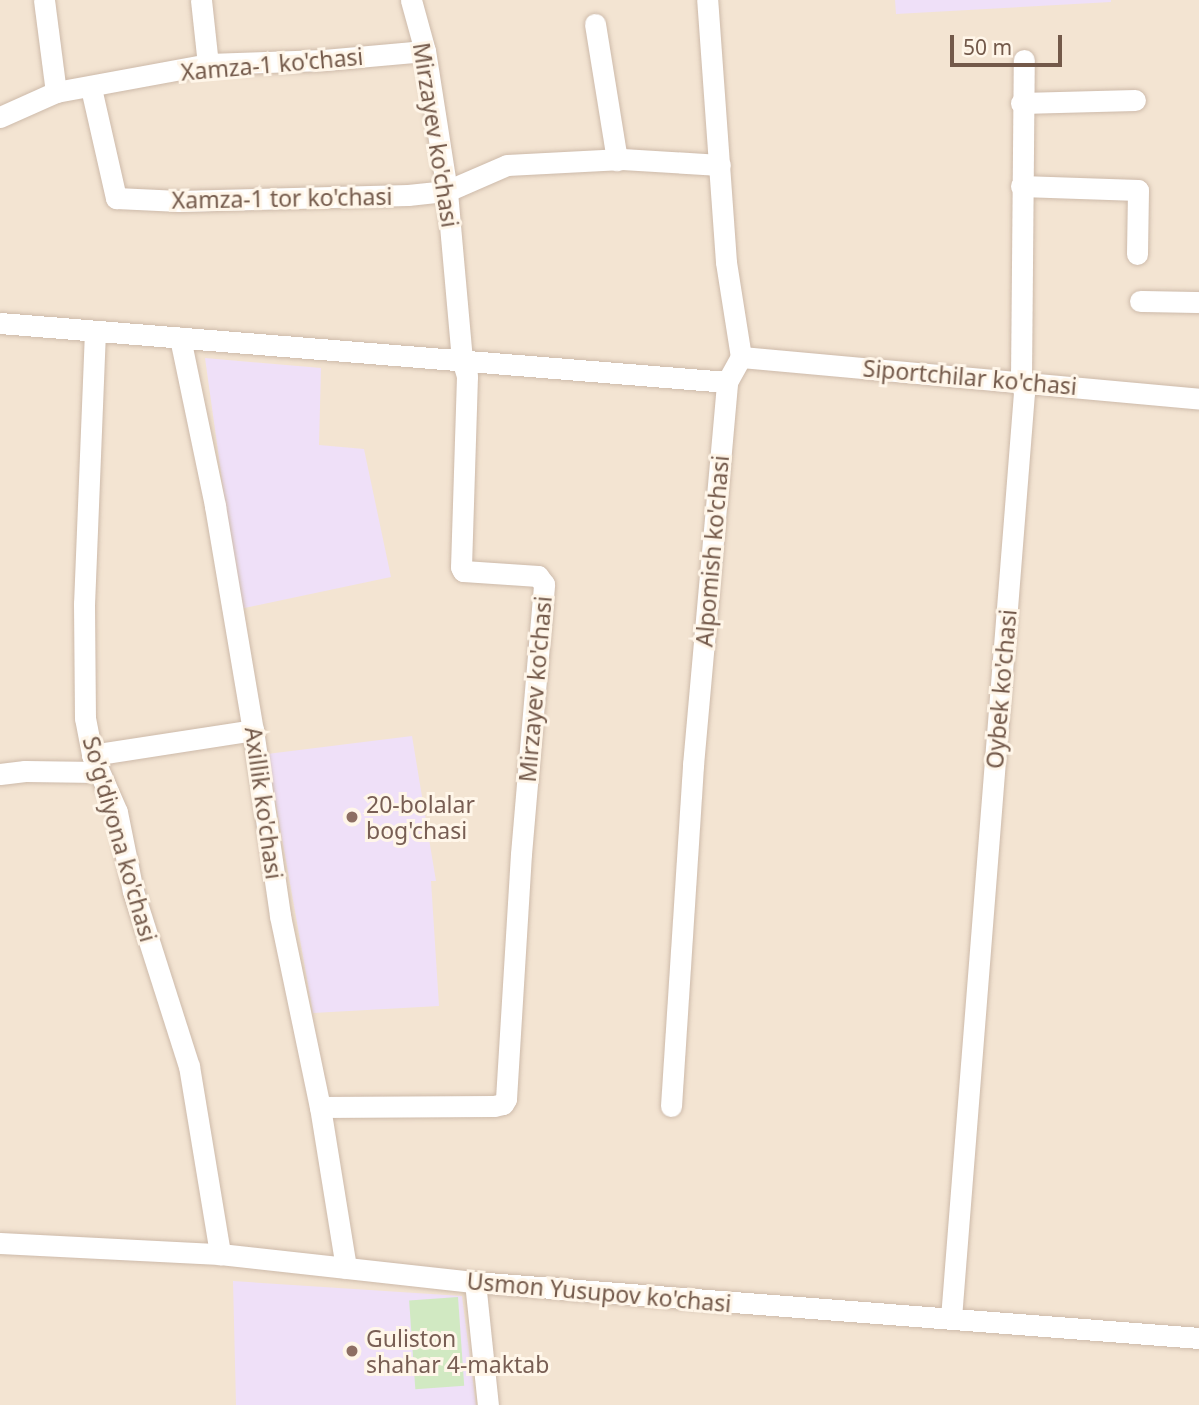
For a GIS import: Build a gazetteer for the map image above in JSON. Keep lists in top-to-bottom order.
{
  "streets": {
    "street": [
      "Xamza-1 ko'chasi",
      "Mirzayev ko'chasi",
      "Xamza-1 tor ko'chasi",
      "Siportchilar ko'chasi",
      "Alpomish ko'chasi",
      "Oybek ko'chasi",
      "Axillik ko'chasi",
      "So'g'diyona ko'chasi",
      "Usmon Yusupov ko'chasi"
    ]
  },
  "crossings": [
    ["Xamza-1 ko'chasi", "Mirzayev ko'chasi"],
    ["Xamza-1 ko'chasi", "Xamza-1 tor ko'chasi"],
    ["Mirzayev ko'chasi", "Xamza-1 tor ko'chasi"],
    ["Mirzayev ko'chasi", "Axillik ko'chasi"],
    ["Siportchilar ko'chasi", "Alpomish ko'chasi"],
    ["Siportchilar ko'chasi", "Oybek ko'chasi"],
    ["Oybek ko'chasi", "Usmon Yusupov ko'chasi"],
    ["Axillik ko'chasi", "Usmon Yusupov ko'chasi"],
    ["So'g'diyona ko'chasi", "Usmon Yusupov ko'chasi"]
  ],
  "places": ["20-bolalar bog'chasi", "Guliston shahar 4-maktab"],
  "scale_bar": "50 m"
}
